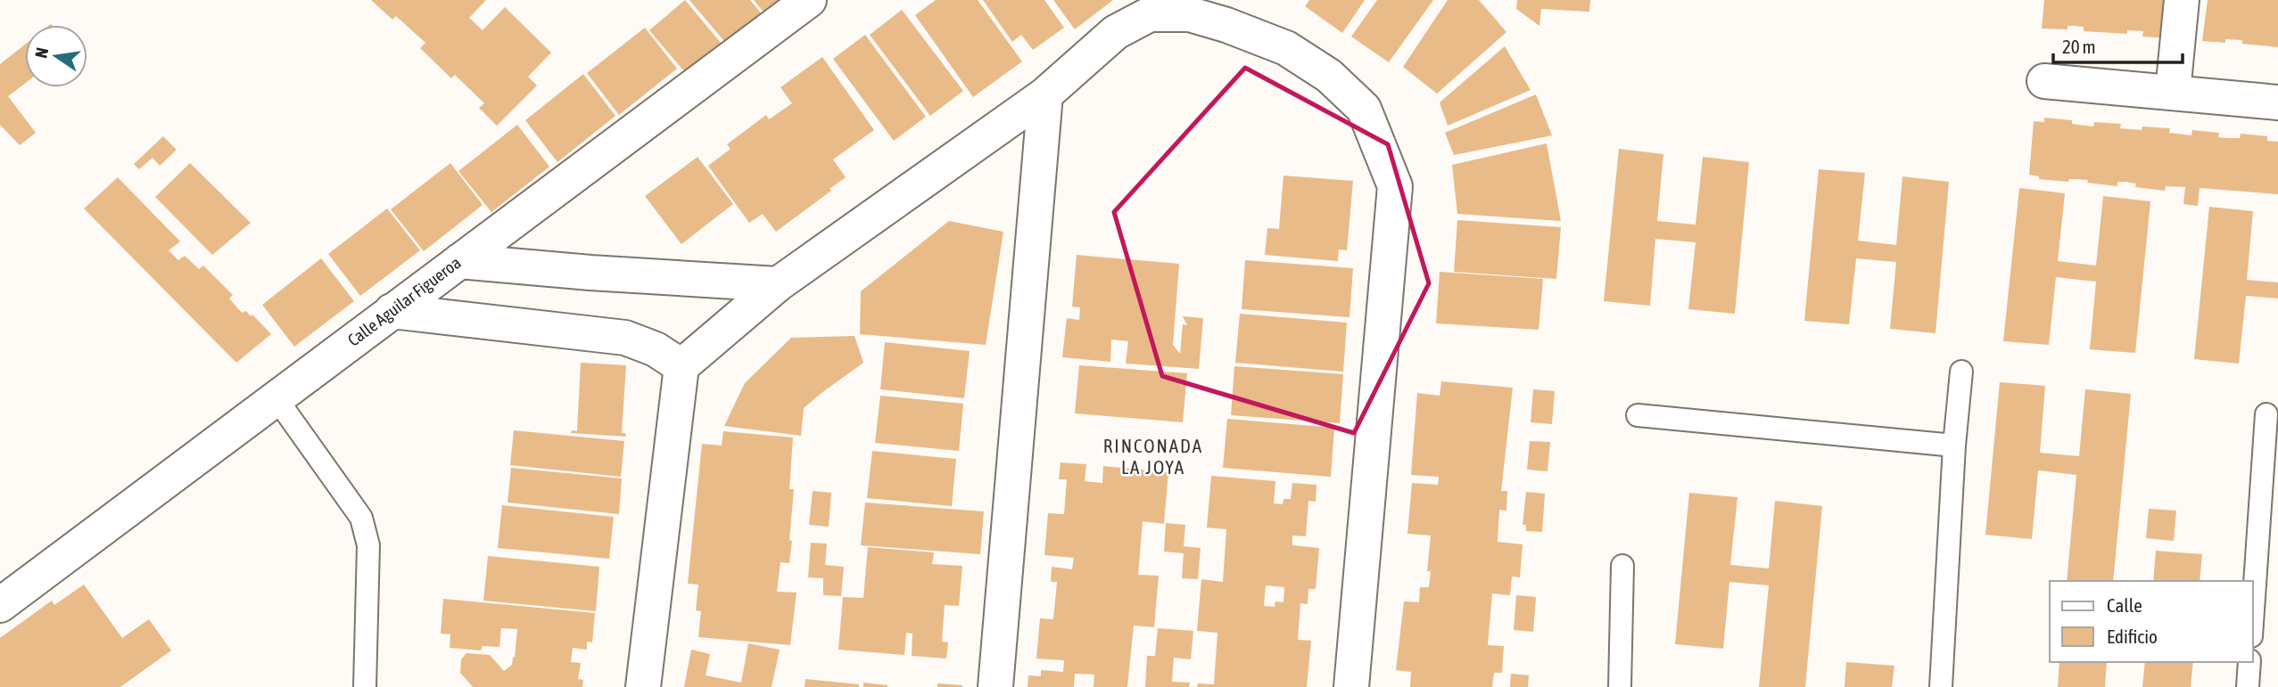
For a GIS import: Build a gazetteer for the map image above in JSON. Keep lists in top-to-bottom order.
{
  "streets": {
    "street": ["Calle Aguilar Figueroa"]
  },
  "districts": ["RINCONADA LA JOYA"],
  "legend": ["Calle", "Edificio"],
  "scale_bar": "20 m",
  "north": "left"
}
